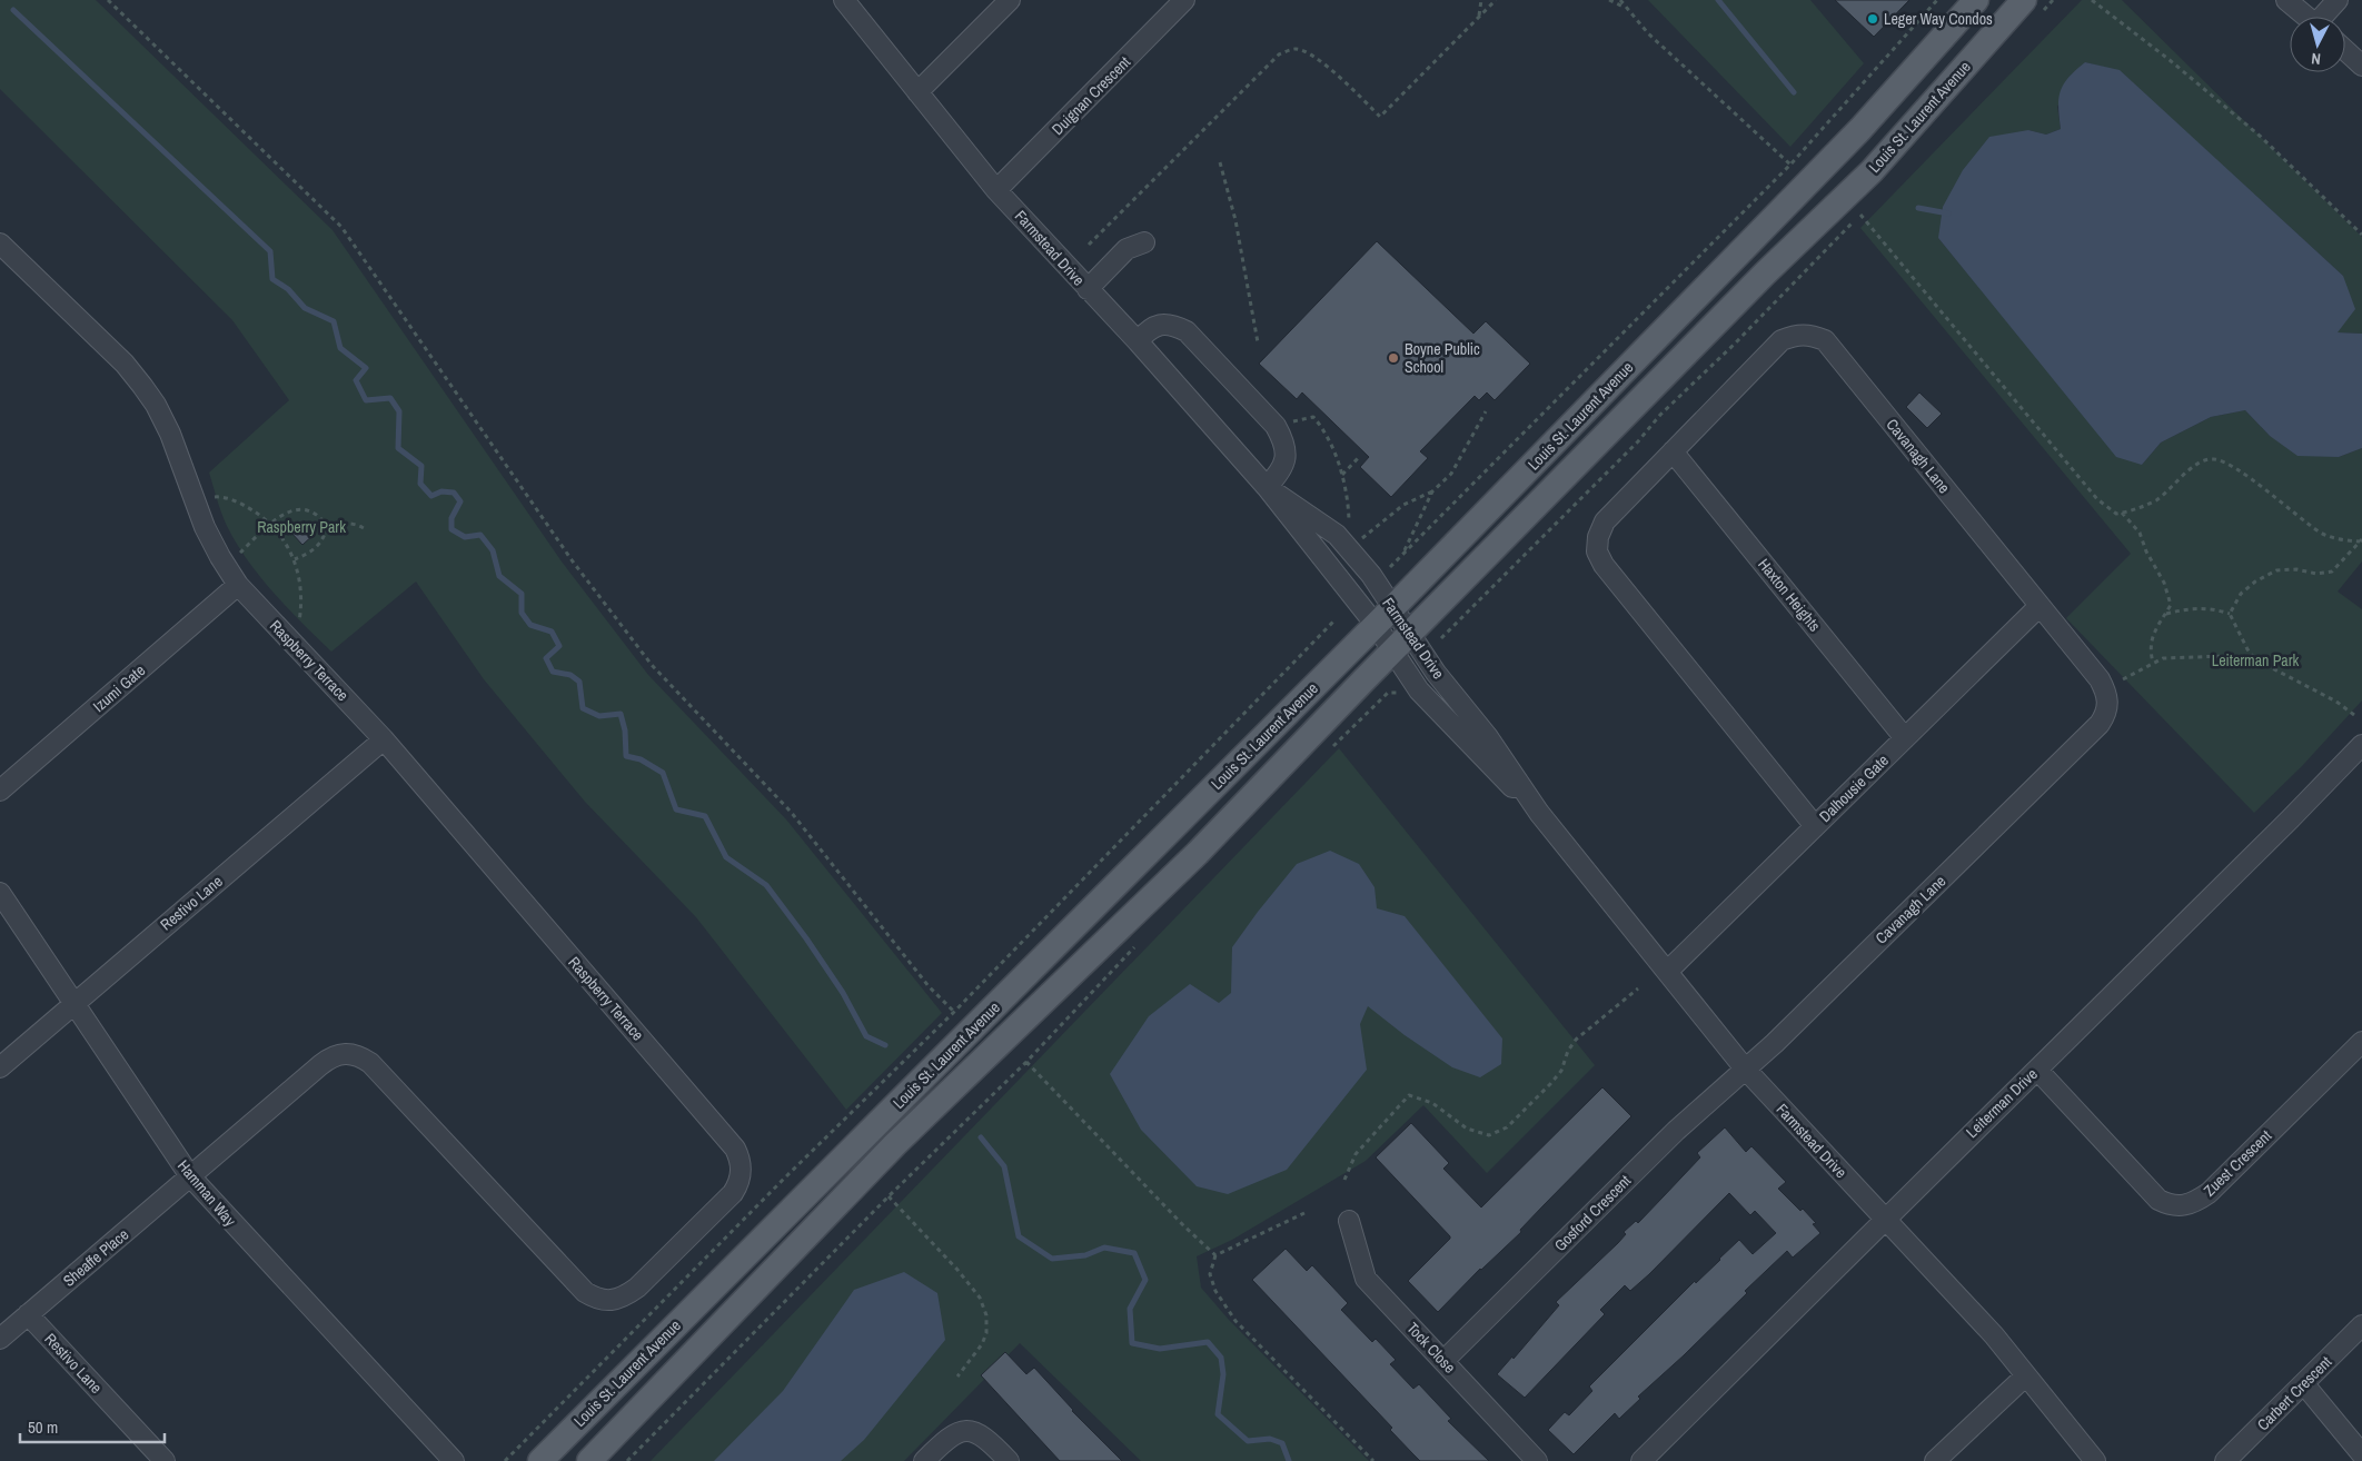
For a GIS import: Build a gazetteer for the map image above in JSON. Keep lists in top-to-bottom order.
{
  "streets": {
    "main road": ["Louis St. Laurent Avenue"],
    "street": [
      "Duignan Crescent",
      "Farmstead Drive",
      "Cavanagh Lane",
      "Haxton Heights",
      "Raspberry Terrace",
      "Izumi Gate",
      "Dalhousie Gate",
      "Restivo Lane",
      "Leiterman Drive",
      "Zuest Crescent",
      "Hamman Way",
      "Gosford Crescent",
      "Sheaffe Place",
      "Tock Close",
      "Carbert Crescent"
    ]
  },
  "crossings": [
    ["Duignan Crescent", "Farmstead Drive"],
    ["Louis St. Laurent Avenue", "Farmstead Drive"],
    ["Farmstead Drive", "Cavanagh Lane"],
    ["Farmstead Drive", "Dalhousie Gate"],
    ["Farmstead Drive", "Leiterman Drive"],
    ["Farmstead Drive", "Gosford Crescent"],
    ["Cavanagh Lane", "Haxton Heights"],
    ["Cavanagh Lane", "Dalhousie Gate"],
    ["Cavanagh Lane", "Gosford Crescent"],
    ["Haxton Heights", "Dalhousie Gate"],
    ["Raspberry Terrace", "Izumi Gate"],
    ["Raspberry Terrace", "Restivo Lane"],
    ["Raspberry Terrace", "Hamman Way"],
    ["Raspberry Terrace", "Sheaffe Place"],
    ["Restivo Lane", "Hamman Way"],
    ["Restivo Lane", "Sheaffe Place"],
    ["Leiterman Drive", "Zuest Crescent"],
    ["Hamman Way", "Sheaffe Place"],
    ["Gosford Crescent", "Tock Close"]
  ],
  "parks": ["Raspberry Park", "Leiterman Park"],
  "places": ["Leger Way Condos", "Boyne Public School"],
  "scale_bar": "50 m",
  "north": "bottom"
}
